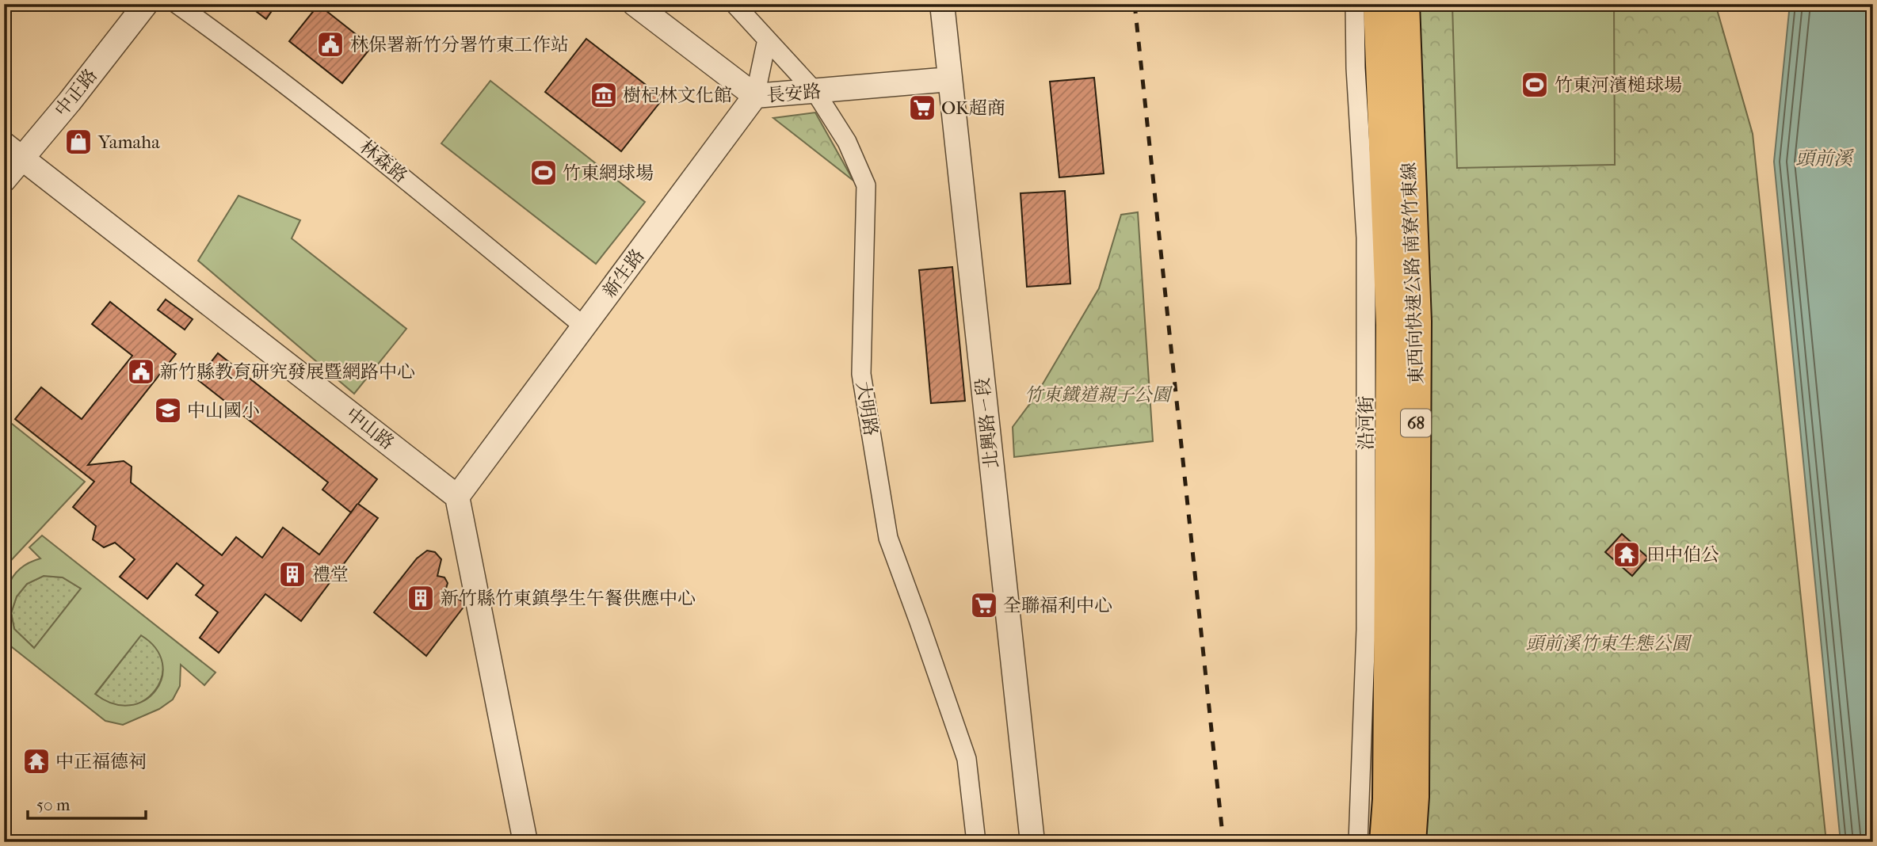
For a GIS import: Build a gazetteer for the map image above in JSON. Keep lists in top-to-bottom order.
{
  "streets": {
    "highway": ["東西向快速公路 南寮竹東線", "68"],
    "street": [
      "中正路",
      "長安路",
      "林森路",
      "新生路",
      "大明路",
      "北興路ㄧ段",
      "沿河街",
      "中山路"
    ]
  },
  "crossings": [
    ["中正路", "中山路"],
    ["長安路", "新生路"],
    ["長安路", "大明路"],
    ["長安路", "北興路ㄧ段"],
    ["林森路", "新生路"],
    ["新生路", "大明路"],
    ["新生路", "中山路"]
  ],
  "water": ["頭前溪"],
  "parks": ["竹東鐵道親子公園", "頭前溪竹東生態公園"],
  "places": {
    "public building": ["林保署新竹分署竹東工作站", "新竹縣教育研究發展暨網路中心"],
    "sports": ["竹東河濱槌球場", "竹東網球場"],
    "museum": ["樹杞林文化館"],
    "supermarket": ["OK超商", "全聯福利中心"],
    "shop": ["Yamaha"],
    "school or university": ["中山國小"],
    "temple": ["田中伯公", "中正福德祠"],
    "building": ["禮堂", "新竹縣竹東鎮學生午餐供應中心"]
  },
  "scale_bar": "50 m"
}
